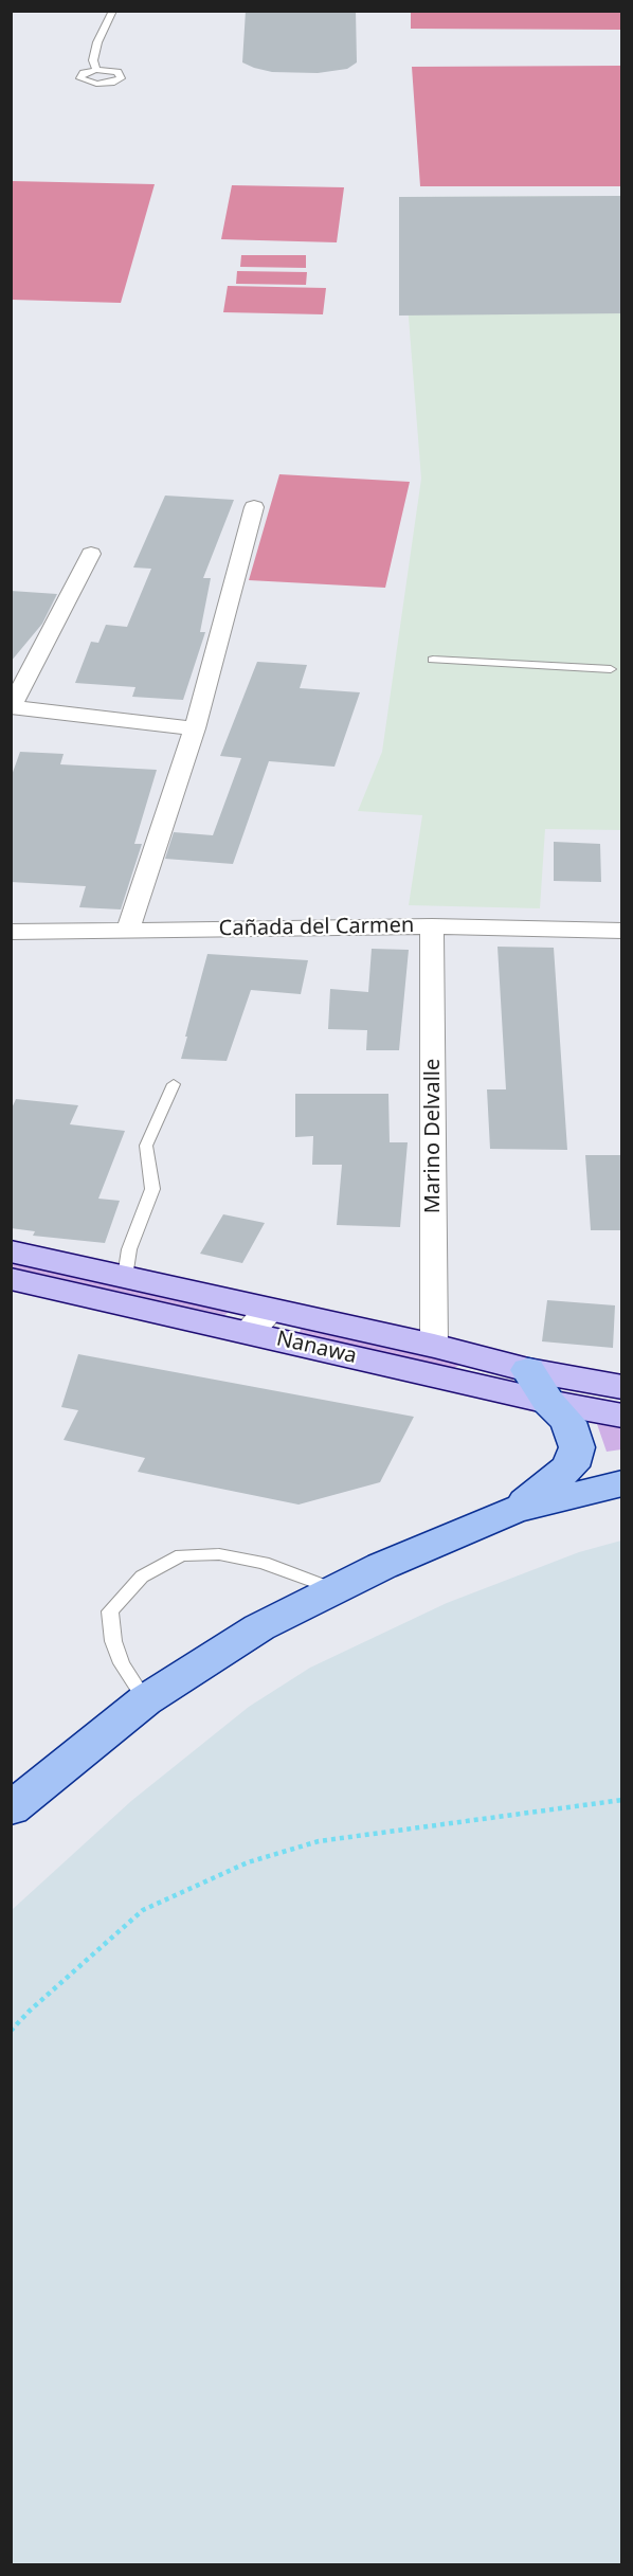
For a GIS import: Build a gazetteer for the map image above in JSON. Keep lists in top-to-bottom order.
{
  "streets": {
    "main road": ["Nanawa"],
    "street": ["Cañada del Carmen", "Marino Delvalle"]
  },
  "crossings": [
    ["Cañada del Carmen", "Marino Delvalle"],
    ["Marino Delvalle", "Nanawa"]
  ]
}
